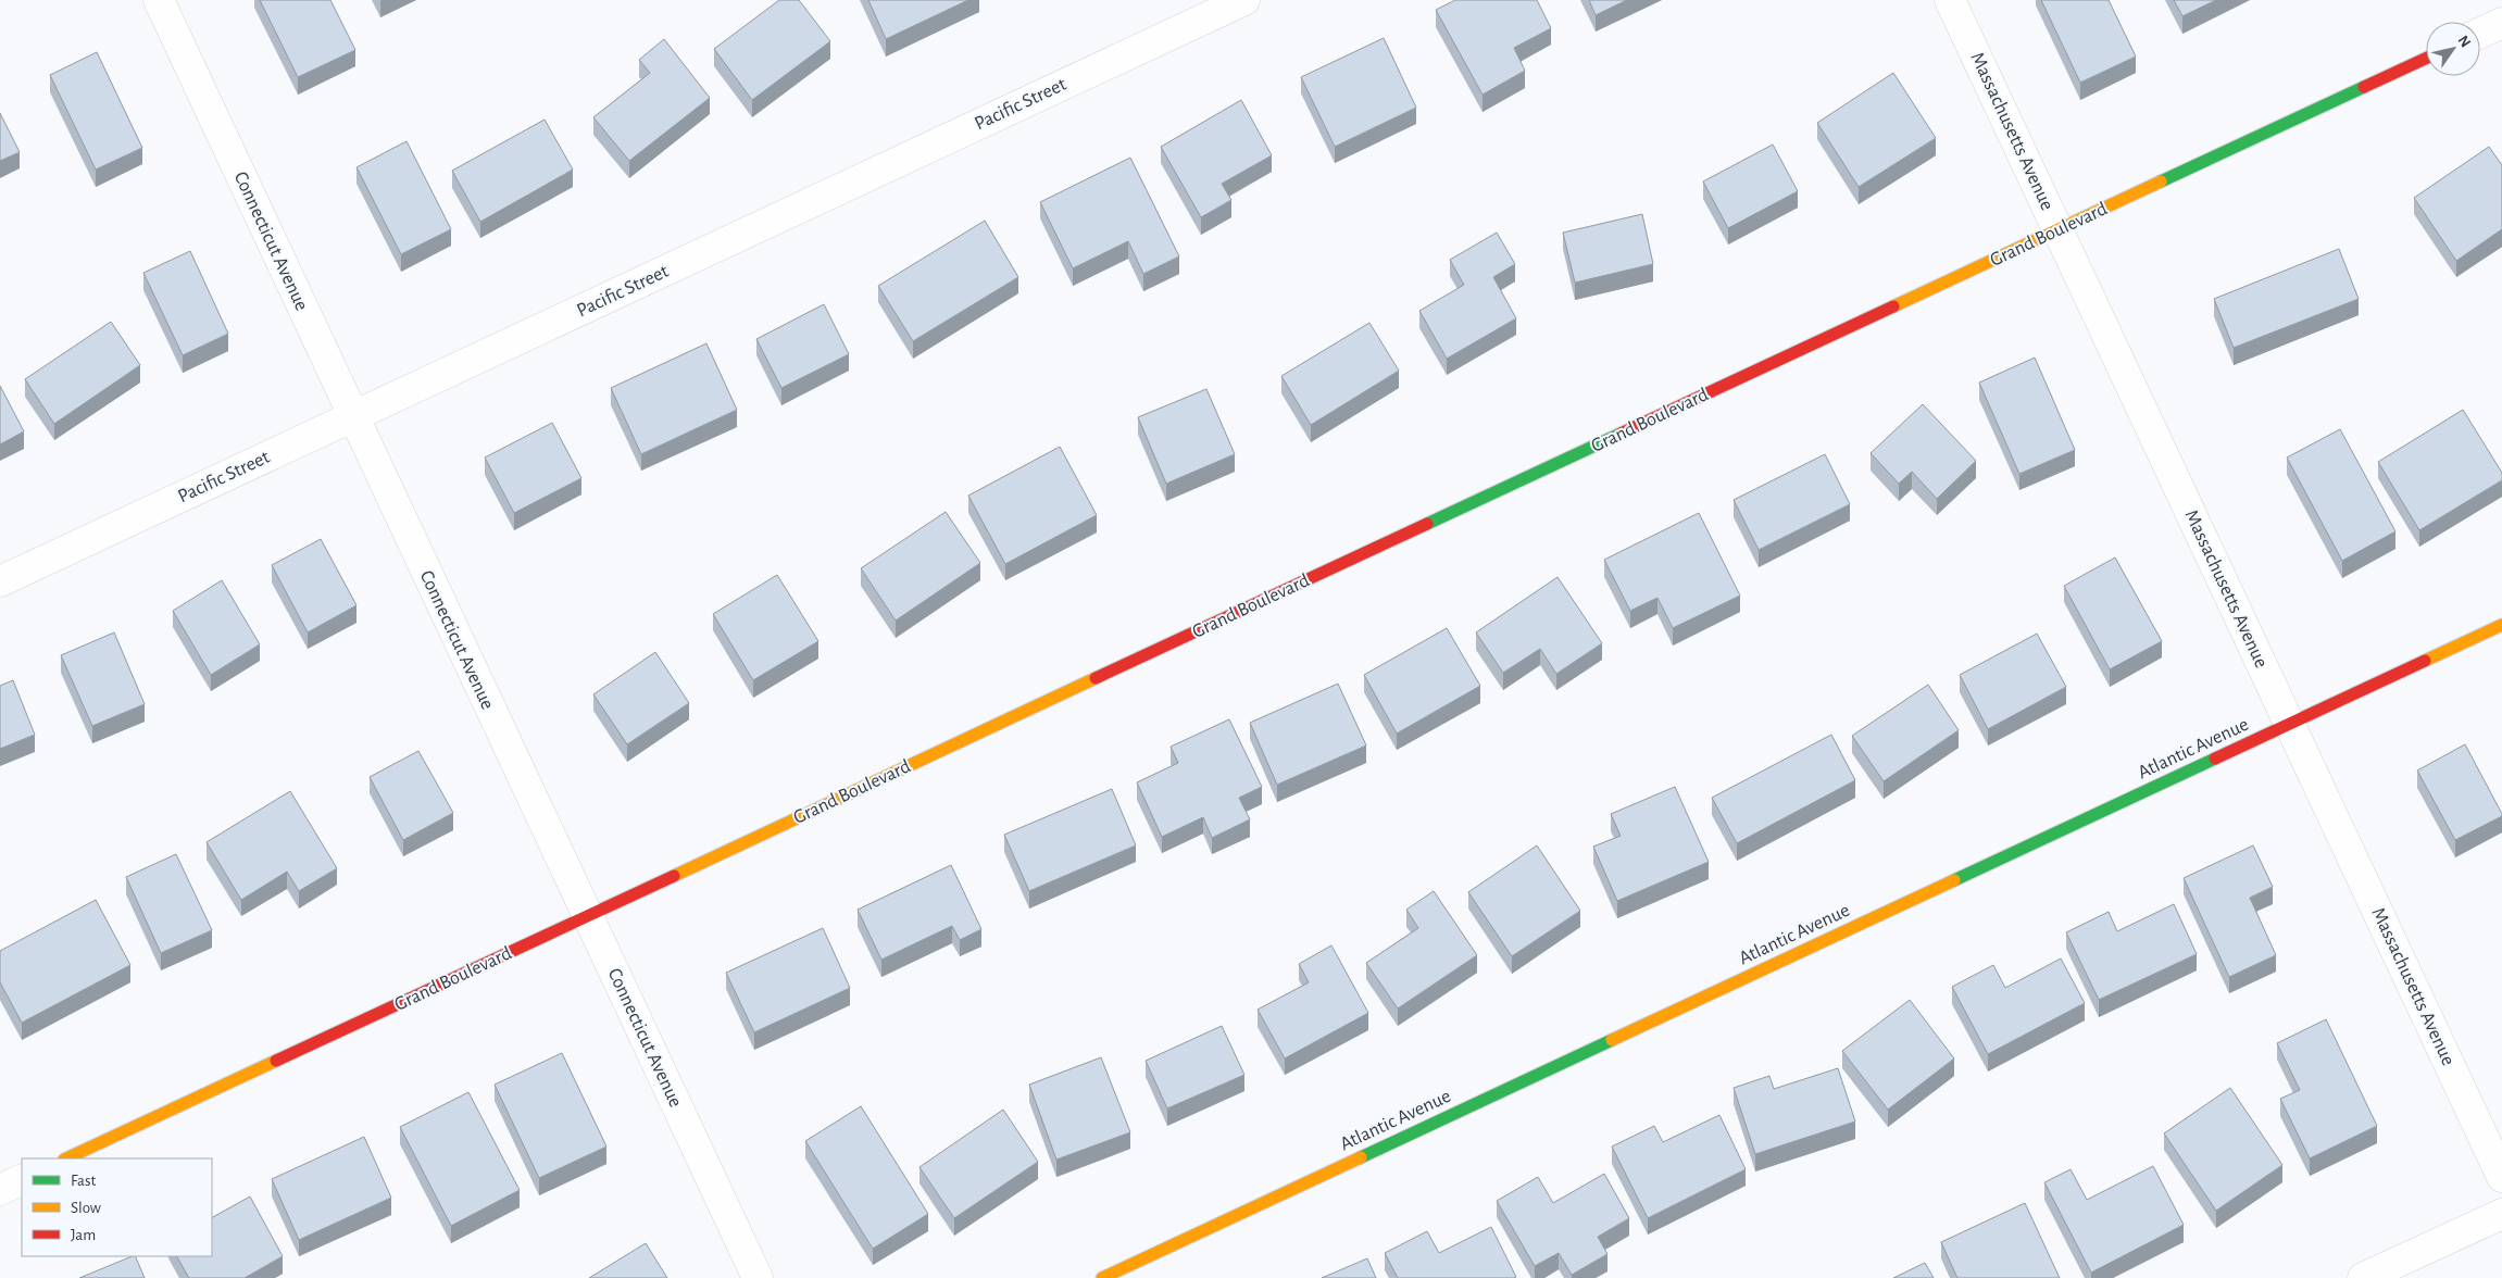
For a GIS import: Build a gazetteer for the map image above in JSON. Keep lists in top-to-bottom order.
{
  "streets": {
    "street": [
      "Pacific Street",
      "Massachusetts Avenue",
      "Grand Boulevard",
      "Connecticut Avenue",
      "Atlantic Avenue"
    ]
  },
  "crossings": [
    ["Pacific Street", "Connecticut Avenue"],
    ["Massachusetts Avenue", "Grand Boulevard"],
    ["Massachusetts Avenue", "Atlantic Avenue"],
    ["Grand Boulevard", "Connecticut Avenue"]
  ],
  "legend": ["Fast", "Slow", "Jam"],
  "north": "top right"
}
